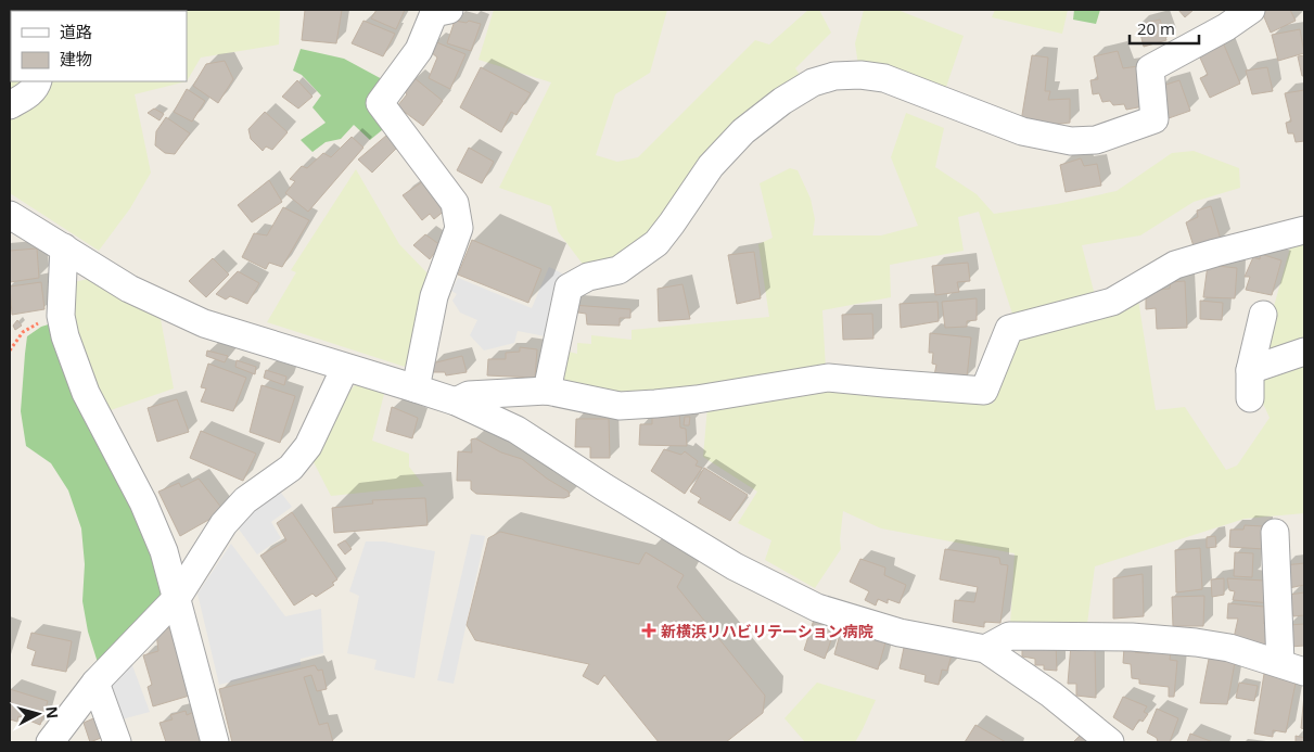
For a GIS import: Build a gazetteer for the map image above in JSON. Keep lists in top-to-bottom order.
{
  "places": {
    "health": ["新横浜リハビリテーション病院"]
  },
  "legend": ["道路", "建物"],
  "scale_bar": "20 m",
  "north": "right"
}
